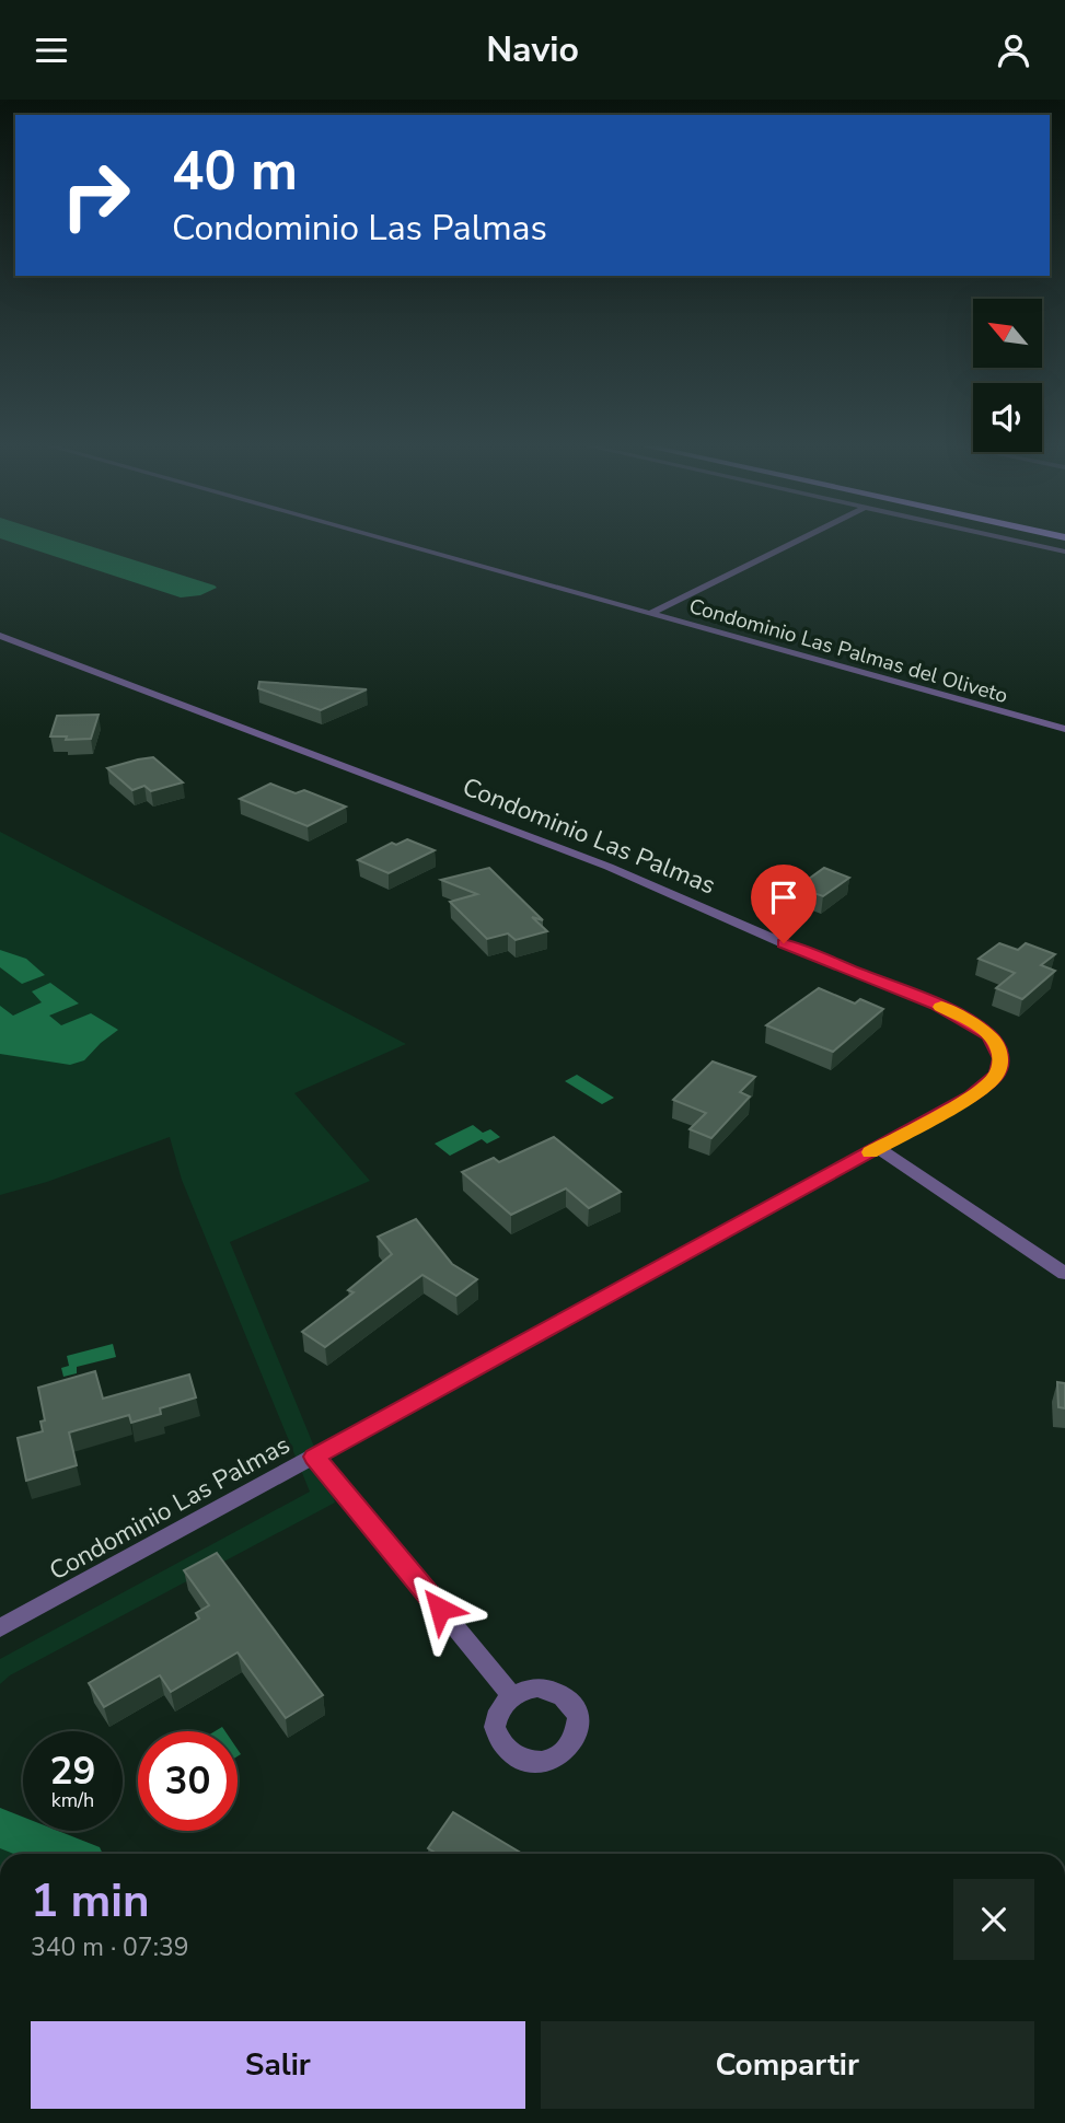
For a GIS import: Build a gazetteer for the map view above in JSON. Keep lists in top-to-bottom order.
{
  "streets": {
    "street": ["Condominio Las Palmas del Oliveto", "Condominio Las Palmas"]
  },
  "north": "top left",
  "page": {
    "header": "Navio",
    "turn": ["40 m", "Condominio Las Palmas"],
    "speed": "29 km/h",
    "limit": "30",
    "heading": ["1 min", "340 m · 07:39"],
    "buttons": ["Salir", "Compartir"]
  }
}
